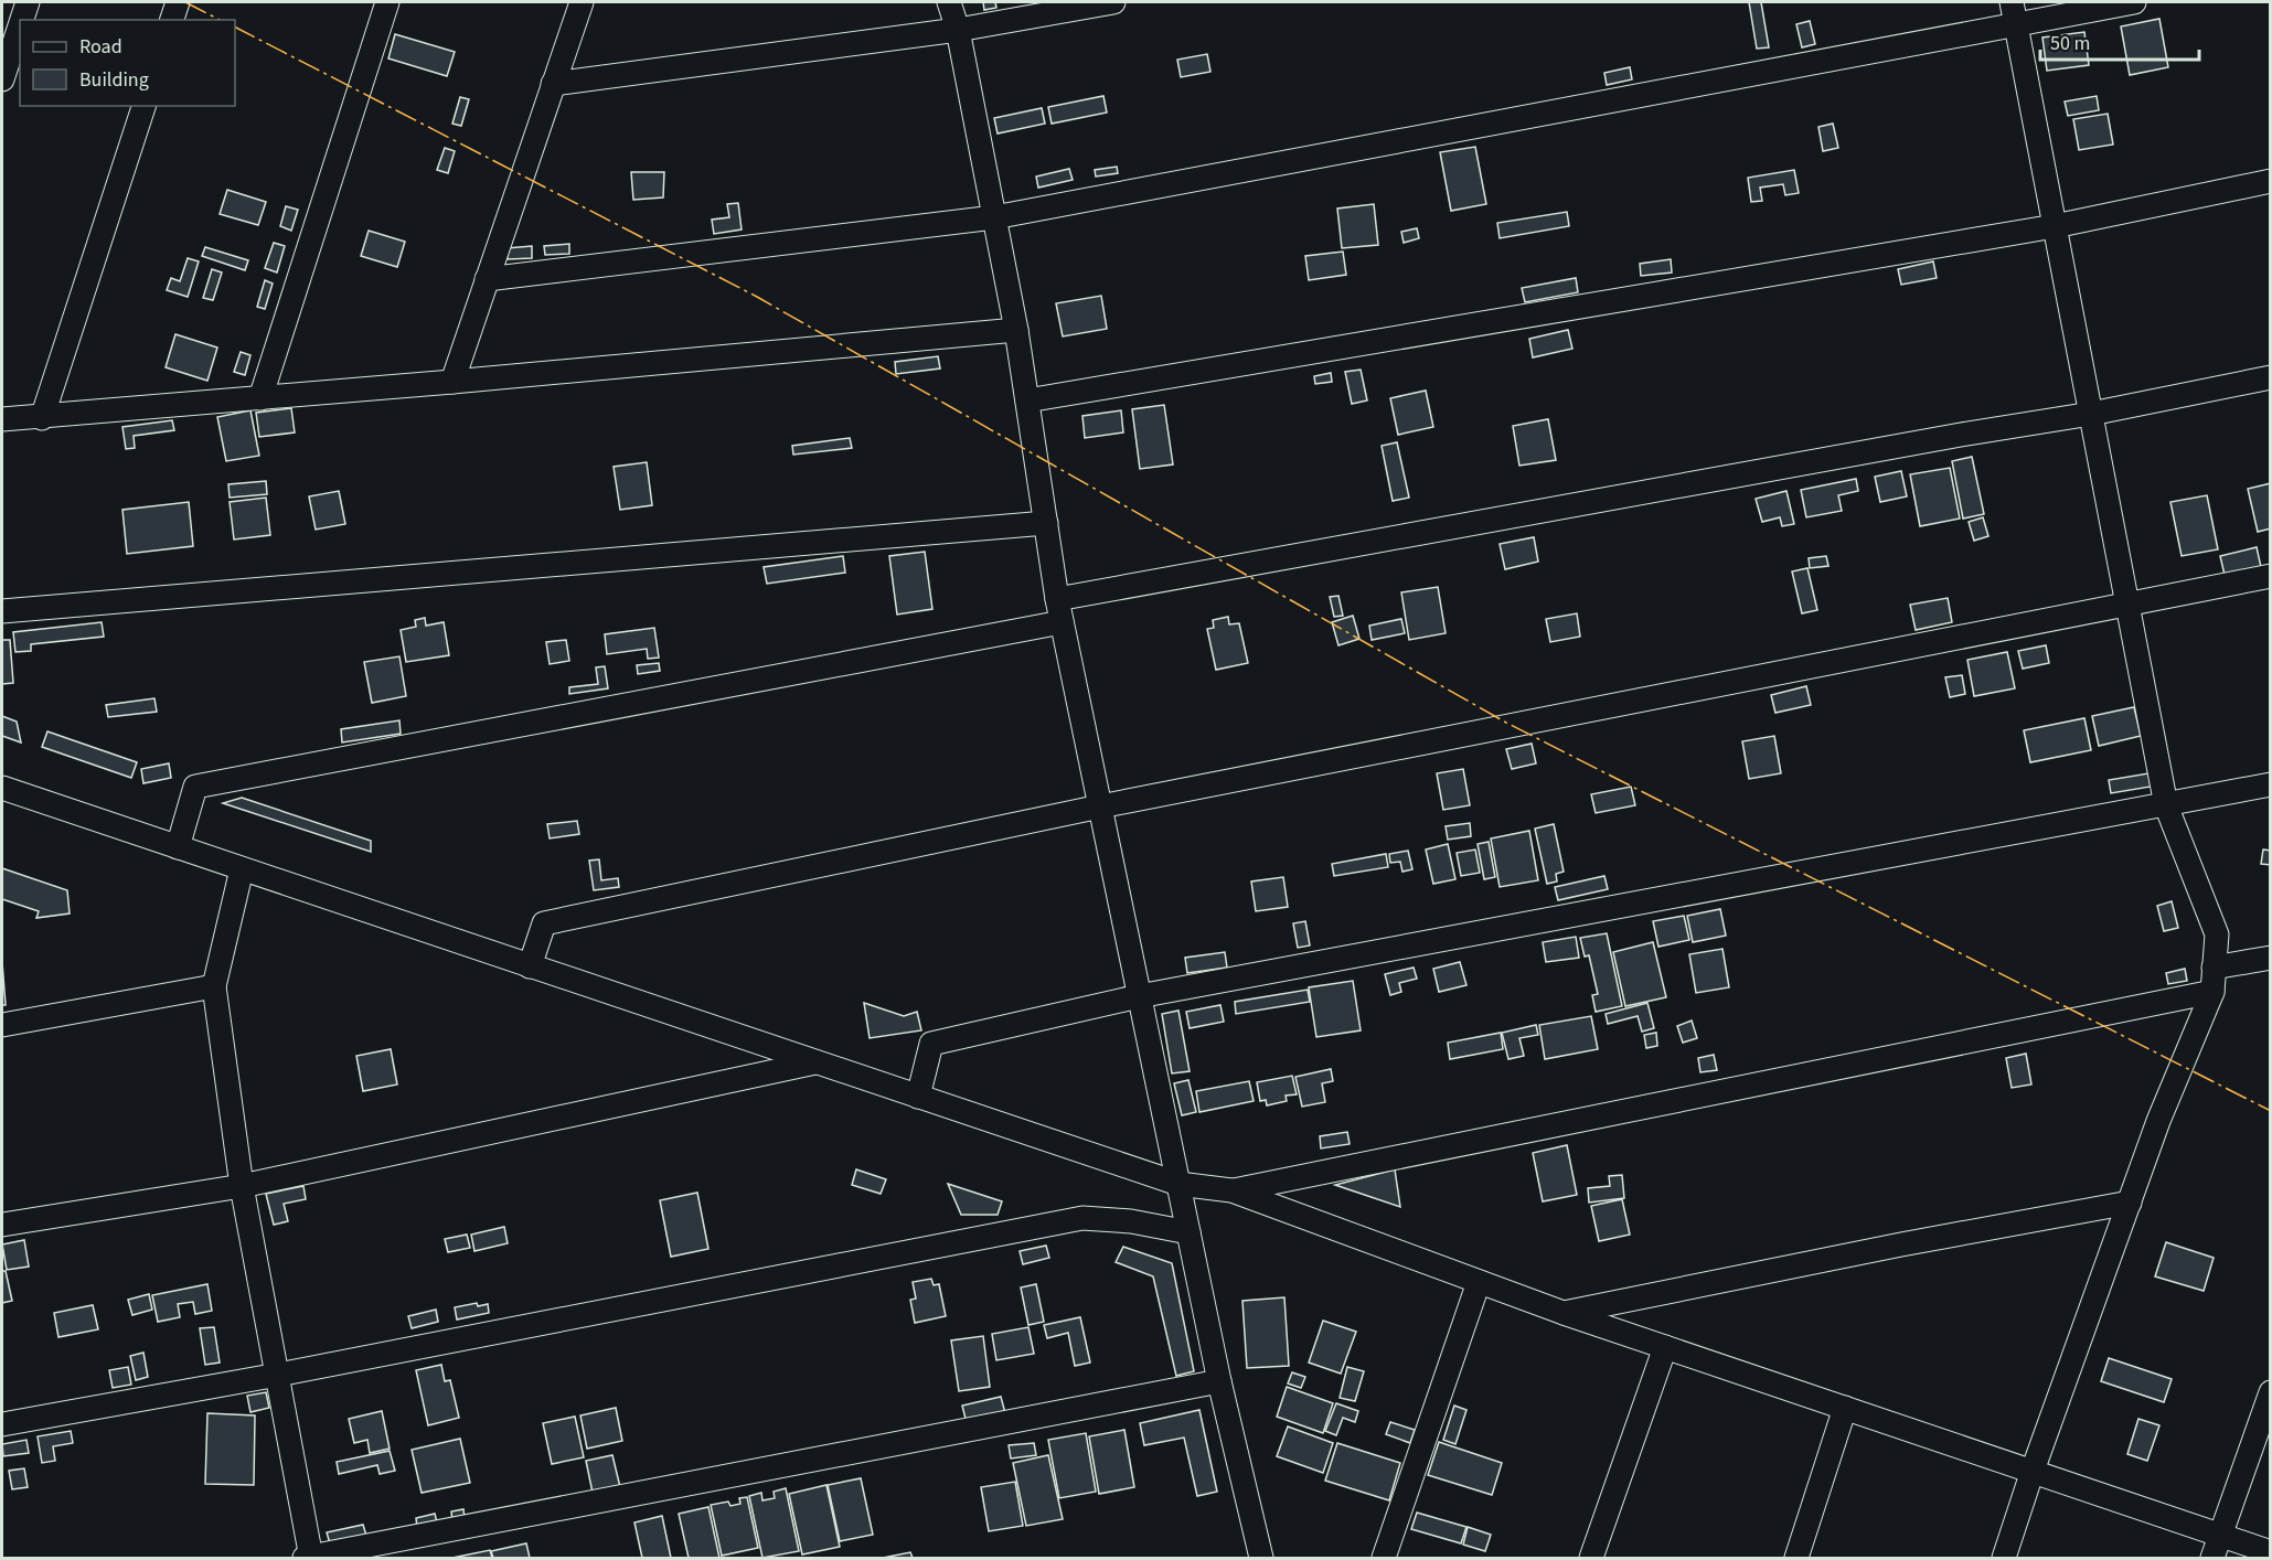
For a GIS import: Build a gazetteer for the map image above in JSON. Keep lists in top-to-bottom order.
{
  "legend": ["Road", "Building"],
  "scale_bar": "50 m"
}
